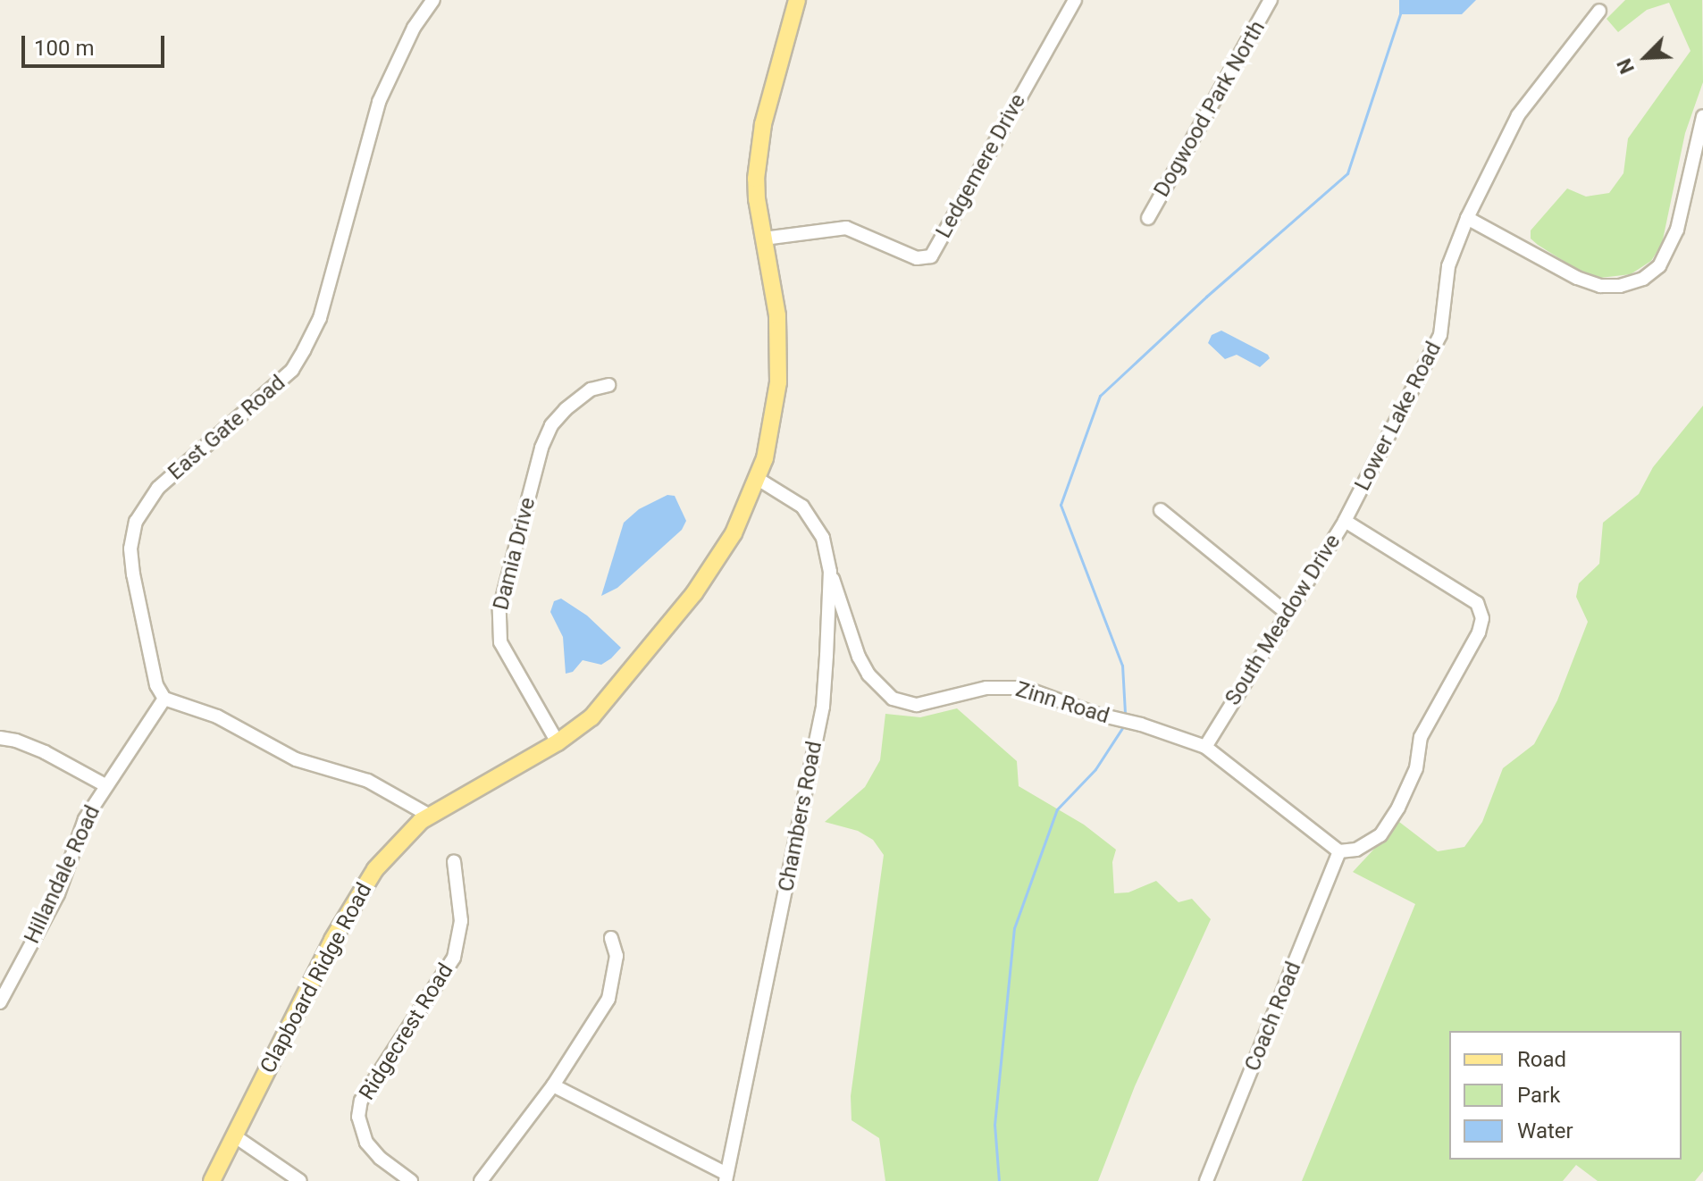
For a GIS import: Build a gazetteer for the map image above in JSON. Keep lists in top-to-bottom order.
{
  "streets": {
    "main road": ["Clapboard Ridge Road"],
    "street": [
      "Dogwood Park North",
      "Ledgemere Drive",
      "Lower Lake Road",
      "East Gate Road",
      "Damia Drive",
      "South Meadow Drive",
      "Zinn Road",
      "Chambers Road",
      "Hillandale Road",
      "Coach Road",
      "Ridgecrest Road"
    ]
  },
  "crossings": [
    ["Ledgemere Drive", "Clapboard Ridge Road"],
    ["Lower Lake Road", "South Meadow Drive"],
    ["East Gate Road", "Hillandale Road"],
    ["Damia Drive", "Clapboard Ridge Road"],
    ["South Meadow Drive", "Zinn Road"],
    ["South Meadow Drive", "Coach Road"],
    ["Zinn Road", "Chambers Road"],
    ["Zinn Road", "Coach Road"],
    ["Chambers Road", "Clapboard Ridge Road"]
  ],
  "legend": ["Road", "Park", "Water"],
  "scale_bar": "100 m",
  "north": "bottom left"
}
